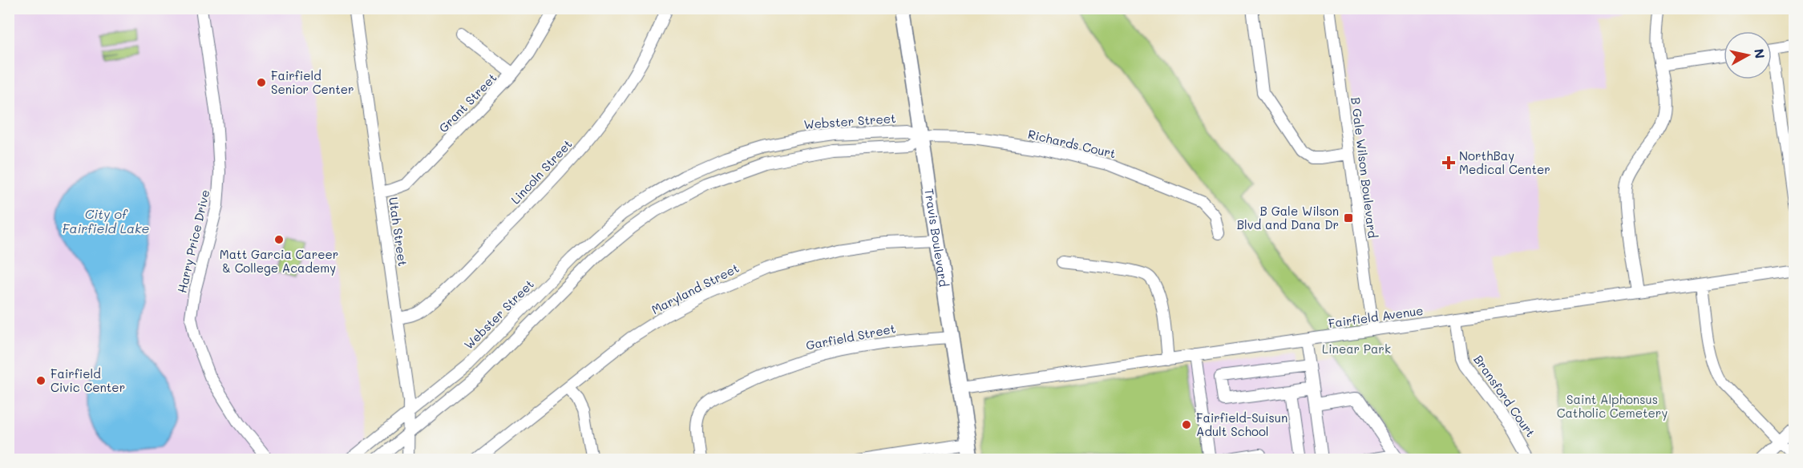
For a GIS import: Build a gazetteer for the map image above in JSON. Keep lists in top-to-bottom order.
{
  "streets": {
    "main road": ["Travis Boulevard"],
    "street": [
      "Grant Street",
      "Webster Street",
      "Richards Court",
      "B Gale Wilson Boulevard",
      "Lincoln Street",
      "Utah Street",
      "Harry Price Drive",
      "Maryland Street",
      "Fairfield Avenue",
      "Garfield Street",
      "Bransford Court"
    ]
  },
  "crossings": [
    ["Grant Street", "Utah Street"],
    ["Webster Street", "Richards Court"],
    ["Webster Street", "Utah Street"],
    ["Webster Street", "Travis Boulevard"],
    ["Richards Court", "Travis Boulevard"],
    ["B Gale Wilson Boulevard", "Fairfield Avenue"],
    ["Lincoln Street", "Utah Street"],
    ["Travis Boulevard", "Maryland Street"],
    ["Travis Boulevard", "Fairfield Avenue"],
    ["Travis Boulevard", "Garfield Street"],
    ["Fairfield Avenue", "Bransford Court"]
  ],
  "water": ["City of Fairfield Lake"],
  "parks": ["Linear Park", "Saint Alphonsus Catholic Cemetery"],
  "places": {
    "other": [
      "Fairfield Senior Center",
      "Matt Garcia Career & College Academy",
      "Fairfield Civic Center",
      "Fairfield-Suisun Adult School"
    ],
    "health": ["NorthBay Medical Center"],
    "transit": ["B Gale Wilson Blvd and Dana Dr"]
  },
  "north": "right"
}
